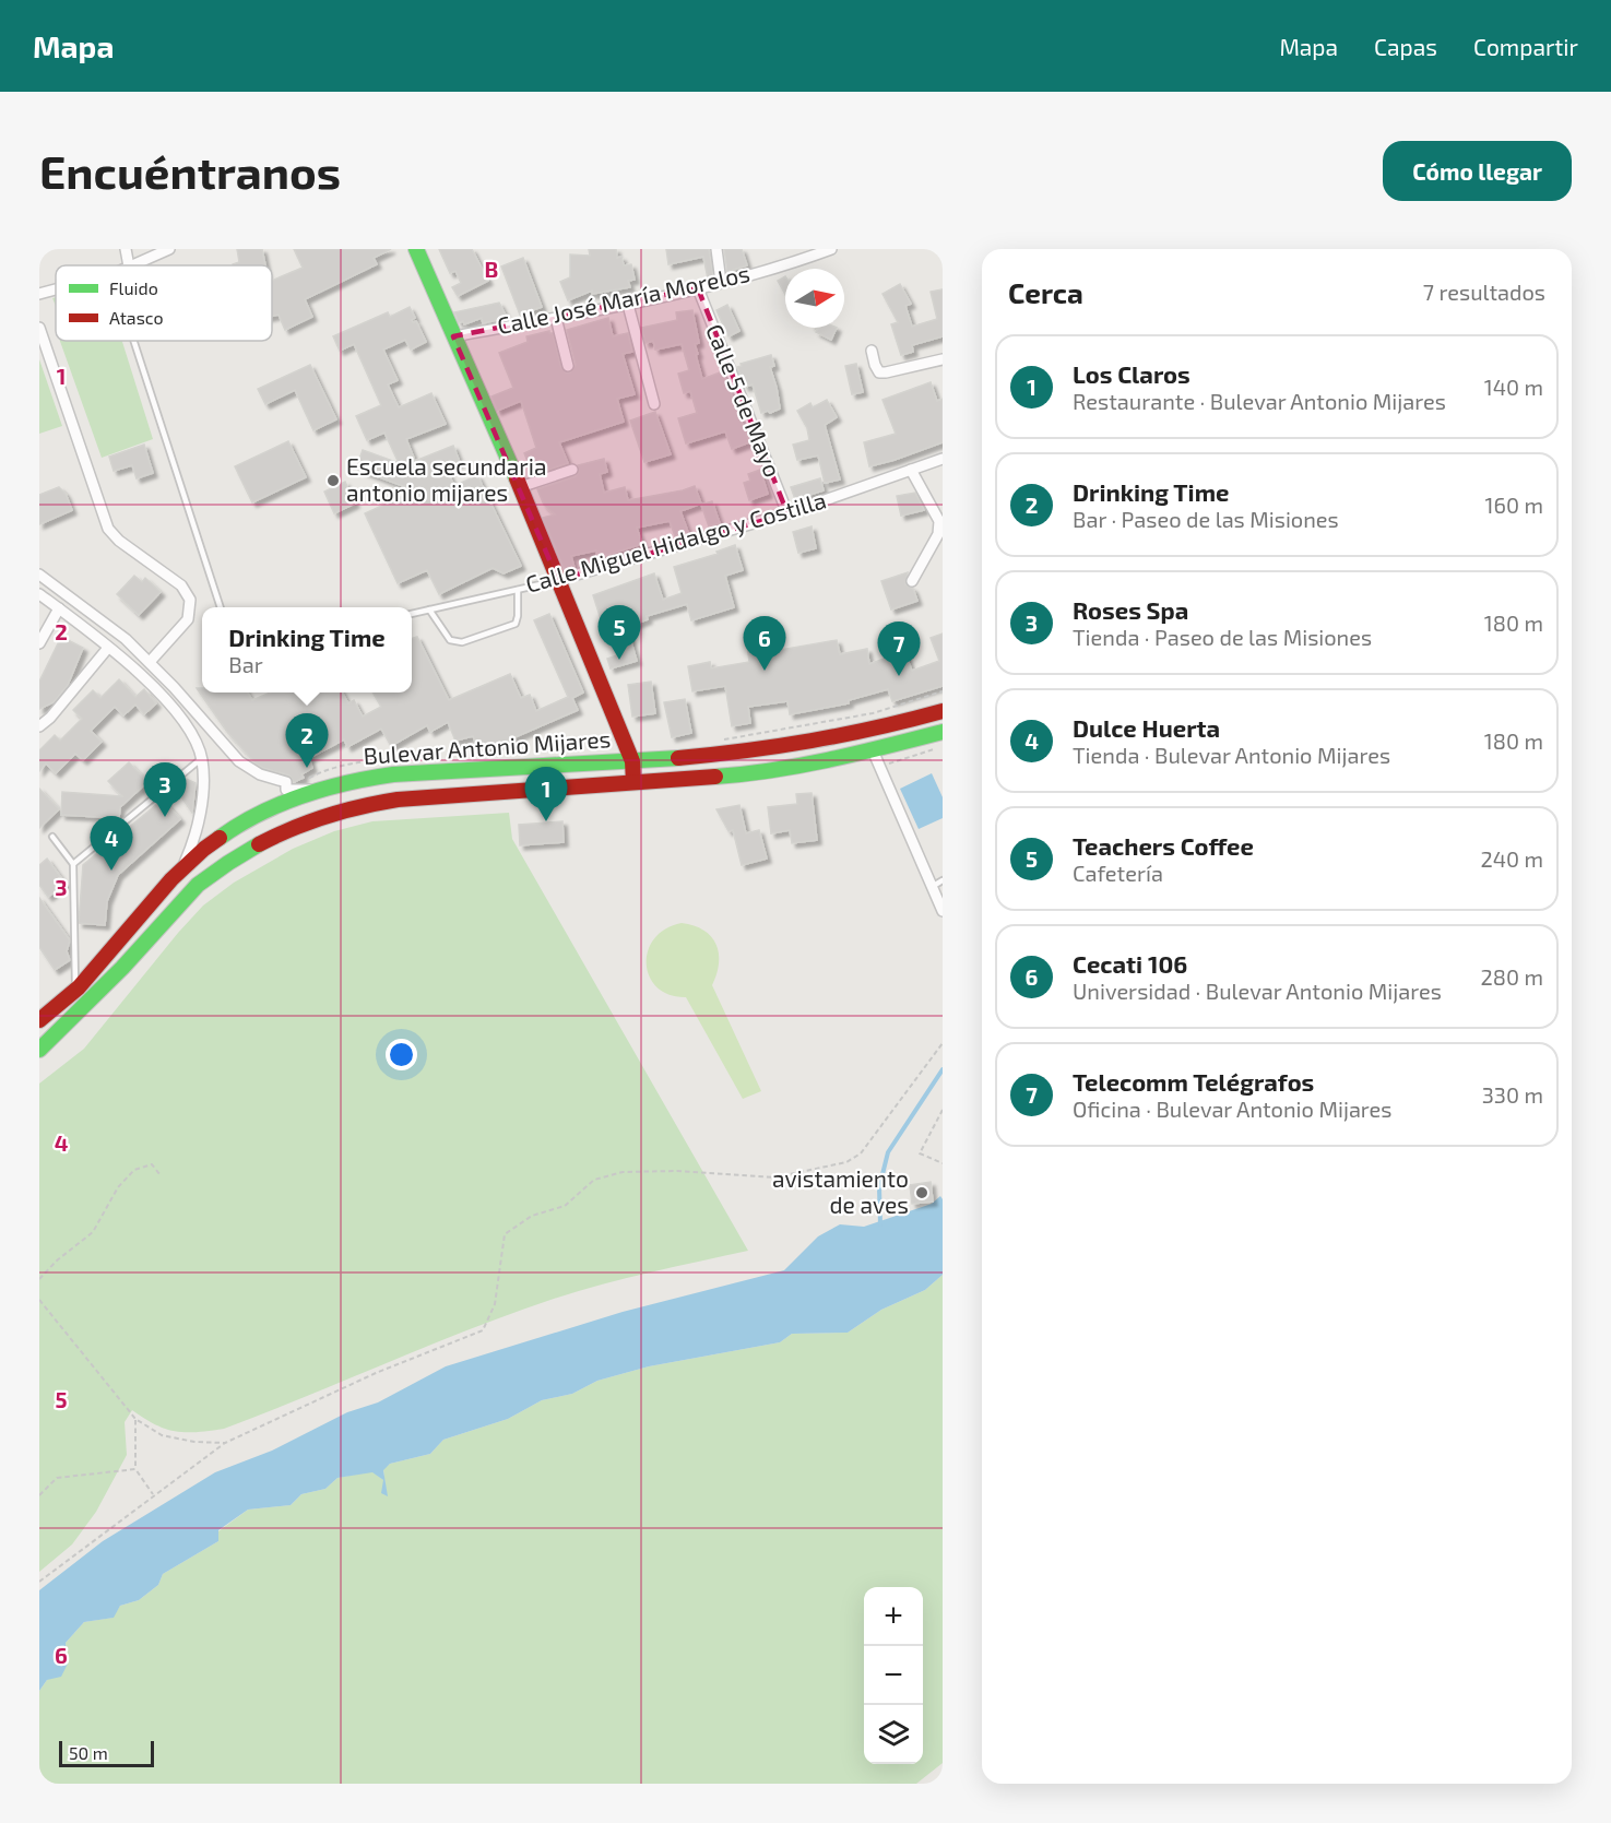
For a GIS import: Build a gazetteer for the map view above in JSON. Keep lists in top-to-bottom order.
{
  "streets": {
    "main road": ["Bulevar Antonio Mijares"],
    "street": ["Calle José María Morelos", "Calle 5 de Mayo", "Calle Miguel Hidalgo y Costilla"]
  },
  "crossings": [
    ["Calle José María Morelos", "Calle 5 de Mayo"],
    ["Calle 5 de Mayo", "Calle Miguel Hidalgo y Costilla"]
  ],
  "places": ["Escuela secundaria antonio mijares", "avistamiento de aves"],
  "legend": ["Fluido", "Atasco"],
  "scale_bar": "50 m",
  "north": "right",
  "page": {
    "header": "Mapa",
    "nav": ["Mapa", "Capas", "Compartir"],
    "buttons": "Cómo llegar",
    "title": "Encuéntranos",
    "heading": ["Cerca", "7 resultados"],
    "list": [
      {
        "mark": "1",
        "name": "Los Claros",
        "note": "Restaurante · Bulevar Antonio Mijares",
        "value": "140 m"
      },
      {
        "mark": "2",
        "name": "Drinking Time",
        "note": "Bar · Paseo de las Misiones",
        "value": "160 m"
      },
      {
        "mark": "3",
        "name": "Roses Spa",
        "note": "Tienda · Paseo de las Misiones",
        "value": "180 m"
      },
      {
        "mark": "4",
        "name": "Dulce Huerta",
        "note": "Tienda · Bulevar Antonio Mijares",
        "value": "180 m"
      },
      {
        "mark": "5",
        "name": "Teachers Coffee",
        "note": "Cafetería",
        "value": "240 m"
      },
      {
        "mark": "6",
        "name": "Cecati 106",
        "note": "Universidad · Bulevar Antonio Mijares",
        "value": "280 m"
      },
      {
        "mark": "7",
        "name": "Telecomm Telégrafos",
        "note": "Oficina · Bulevar Antonio Mijares",
        "value": "330 m"
      }
    ],
    "pins": [
      "5",
      "6",
      "7",
      "2",
      "3",
      "1",
      "4"
    ],
    "popup": ["Drinking Time", "Bar"],
    "map_buttons": ["+", "−"],
    "scale": "50 m"
  },
  "grid": {
    "columns": ["B"],
    "rows": [
      "1",
      "2",
      "3",
      "4",
      "5",
      "6"
    ]
  }
}
